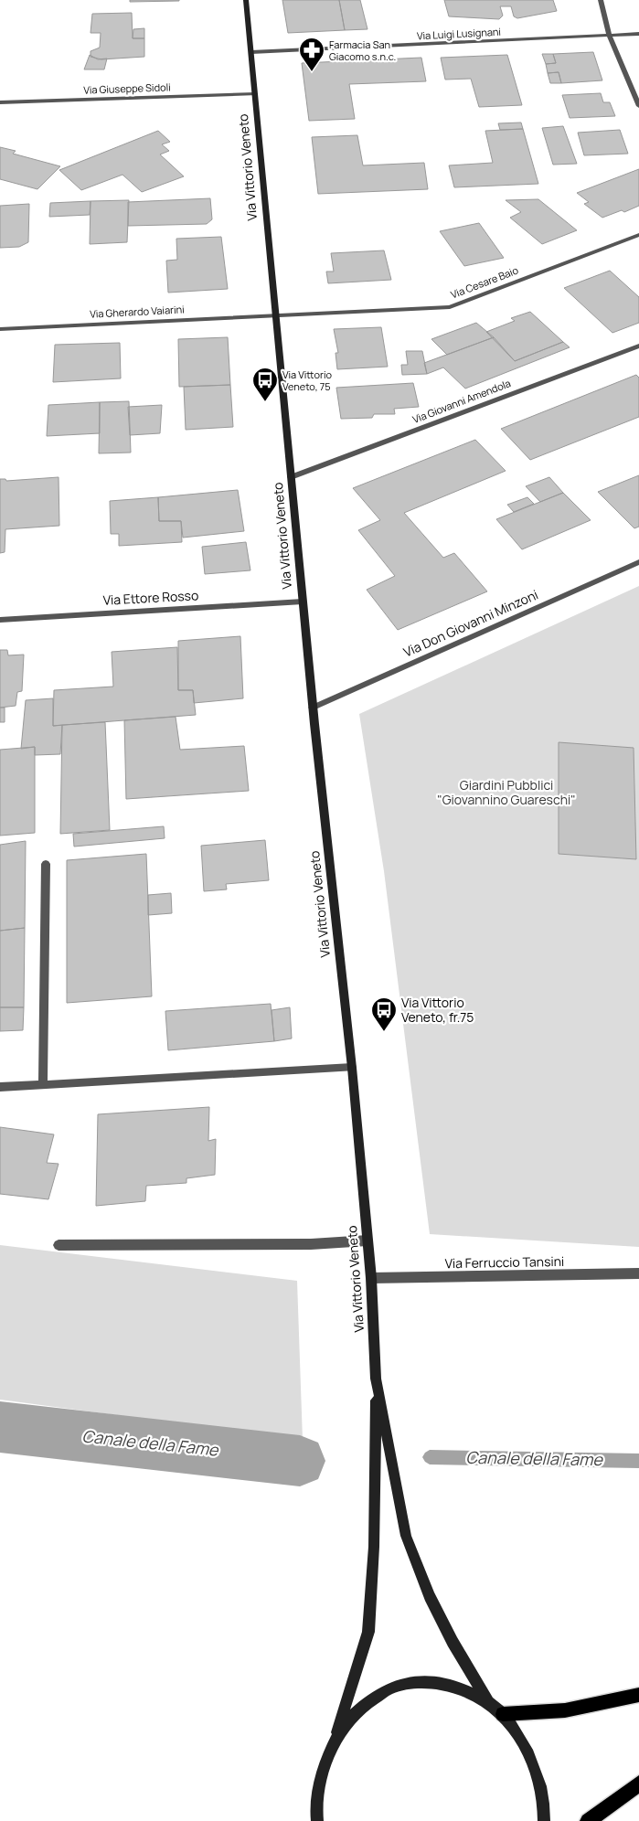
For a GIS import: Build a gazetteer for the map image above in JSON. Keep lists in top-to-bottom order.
{
  "streets": {
    "main road": ["Via Vittorio Veneto"],
    "street": [
      "Via Luigi Lusignani",
      "Via Giuseppe Sidoli",
      "Via Cesare Baio",
      "Via Gherardo Vaiarini",
      "Via Giovanni Amendola",
      "Via Ettore Rosso",
      "Via Don Giovanni Minzoni",
      "Via Ferruccio Tansini"
    ]
  },
  "crossings": [
    ["Via Luigi Lusignani", "Via Vittorio Veneto"],
    ["Via Giuseppe Sidoli", "Via Vittorio Veneto"],
    ["Via Vittorio Veneto", "Via Cesare Baio"],
    ["Via Vittorio Veneto", "Via Gherardo Vaiarini"],
    ["Via Vittorio Veneto", "Via Giovanni Amendola"],
    ["Via Vittorio Veneto", "Via Ettore Rosso"],
    ["Via Vittorio Veneto", "Via Don Giovanni Minzoni"],
    ["Via Vittorio Veneto", "Via Ferruccio Tansini"],
    ["Via Cesare Baio", "Via Gherardo Vaiarini"]
  ],
  "water": ["Canale della Fame"],
  "parks": ["Giardini Pubblici \"Giovannino Guareschi\""],
  "places": {
    "pharmacy": ["Farmacia San Giacomo s.n.c."],
    "bus stop": ["Via Vittorio Veneto, 75", "Via Vittorio Veneto, fr.75"]
  }
}
